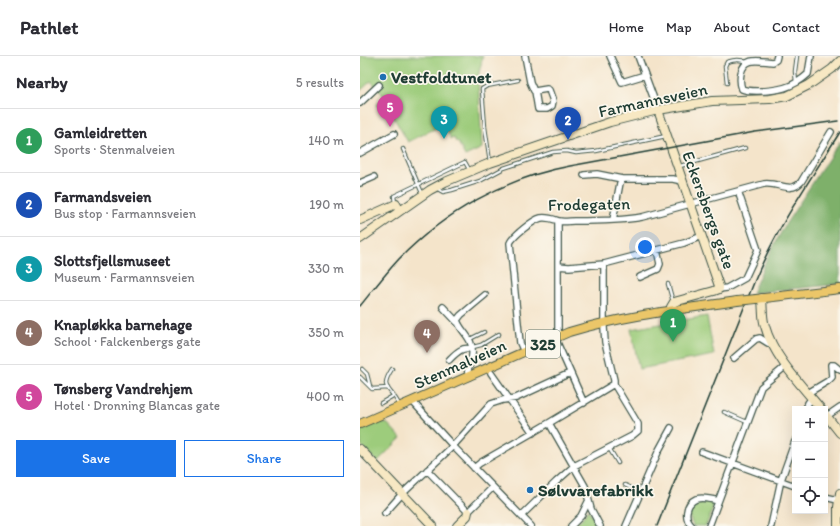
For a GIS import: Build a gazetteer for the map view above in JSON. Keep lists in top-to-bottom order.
{
  "streets": {
    "main road": [
      "Farmannsveien",
      "Eckersbergs gate",
      "325",
      "Stenmalveien"
    ],
    "street": ["Frodegaten"]
  },
  "crossings": [
    ["Farmannsveien", "Eckersbergs gate"],
    ["Frodegaten", "Eckersbergs gate"],
    ["Frodegaten", "Stenmalveien"],
    ["325", "Stenmalveien"]
  ],
  "places": ["Vestfoldtunet", "Sølvvarefabrikk"],
  "page": {
    "header": "Pathlet",
    "nav": [
      "Home",
      "Map",
      "About",
      "Contact"
    ],
    "heading": ["Nearby", "5 results"],
    "pins": [
      "5",
      "3",
      "2",
      "1",
      "4"
    ],
    "list": [
      {
        "mark": "1",
        "name": "Gamleidretten",
        "note": "Sports · Stenmalveien",
        "value": "140 m"
      },
      {
        "mark": "2",
        "name": "Farmandsveien",
        "note": "Bus stop · Farmannsveien",
        "value": "190 m"
      },
      {
        "mark": "3",
        "name": "Slottsfjellsmuseet",
        "note": "Museum · Farmannsveien",
        "value": "330 m"
      },
      {
        "mark": "4",
        "name": "Knapløkka barnehage",
        "note": "School · Falckenbergs gate",
        "value": "350 m"
      },
      {
        "mark": "5",
        "name": "Tønsberg Vandrehjem",
        "note": "Hotel · Dronning Blancas gate",
        "value": "400 m"
      }
    ],
    "map_buttons": ["+", "−"],
    "buttons": ["Save", "Share"]
  }
}
